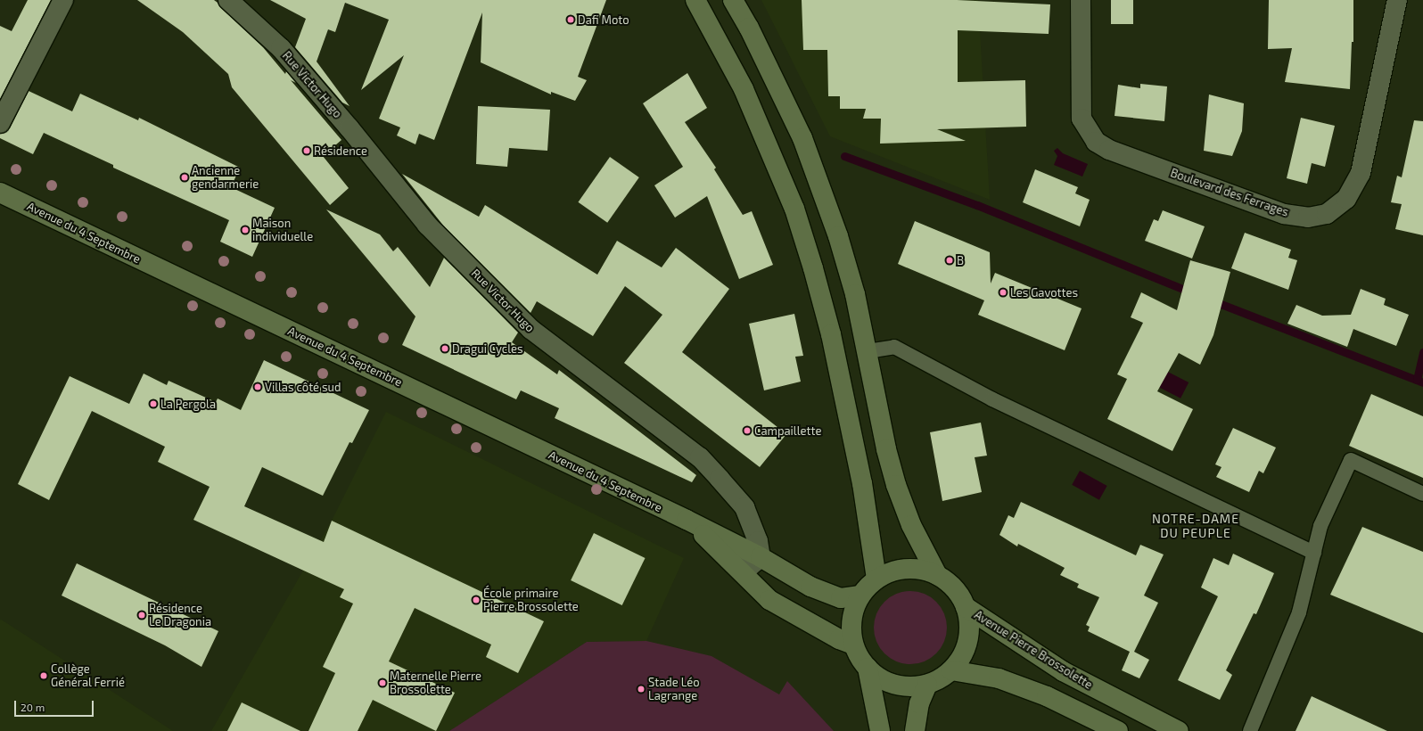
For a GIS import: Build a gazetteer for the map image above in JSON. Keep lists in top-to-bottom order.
{
  "streets": {
    "main road": ["Avenue du 4 Septembre", "Avenue Pierre Brossolette"],
    "street": ["Rue Victor Hugo", "Boulevard des Ferrages"]
  },
  "crossings": [
    ["Rue Victor Hugo", "Avenue du 4 Septembre"],
    ["Avenue du 4 Septembre", "Avenue Pierre Brossolette"]
  ],
  "districts": ["NOTRE-DAME DU PEUPLE"],
  "places": [
    "Dafi Moto",
    "Résidence",
    "Ancienne gendarmerie",
    "Maison individuelle",
    "B",
    "Les Gavottes",
    "Dragui Cycles",
    "Villas côté sud",
    "La Pergola",
    "Campaillette",
    "École primaire Pierre Brossolette",
    "Résidence Le Dragonia",
    "Collège Général Ferrié",
    "Maternelle Pierre Brossolette",
    "Stade Léo Lagrange"
  ],
  "scale_bar": "20 m"
}
